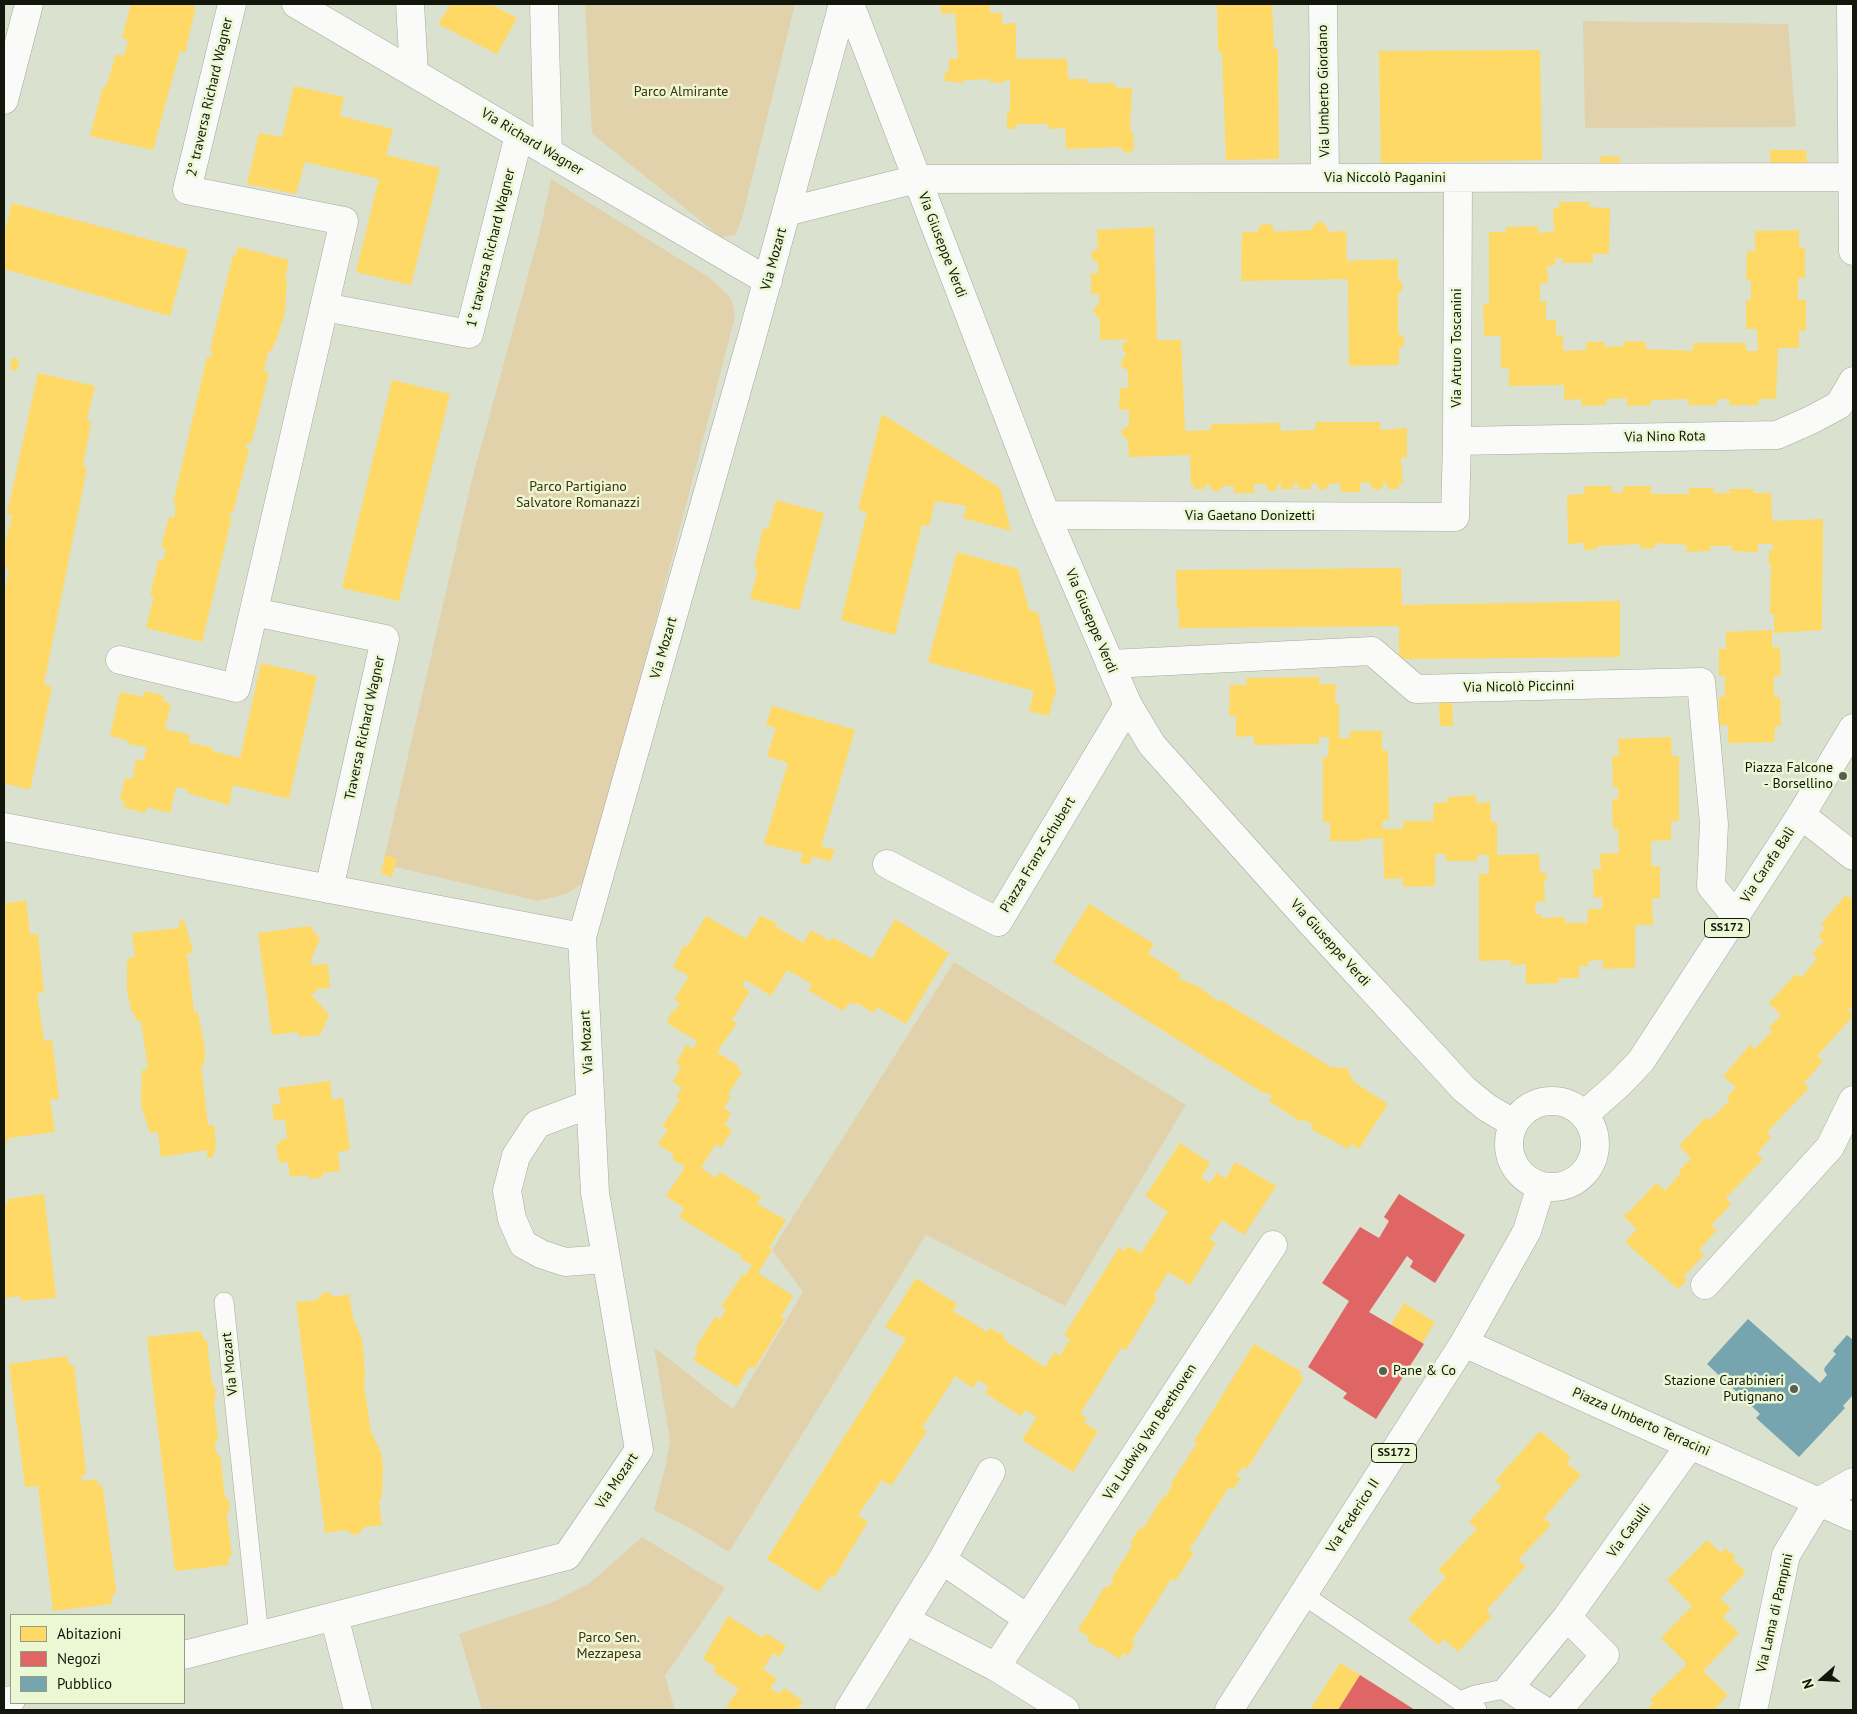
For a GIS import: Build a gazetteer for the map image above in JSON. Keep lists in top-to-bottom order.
{
  "streets": {
    "street": [
      "Via Umberto Giordano",
      "2° traversa Richard Wagner",
      "Via Richard Wagner",
      "Via Niccolò Paganini",
      "Via Giuseppe Verdi",
      "1° traversa Richard Wagner",
      "Via Mozart",
      "Via Arturo Toscanini",
      "Via Nino Rota",
      "Via Gaetano Donizetti",
      "Via Nicolò Piccinni",
      "Traversa Richard Wagner",
      "Piazza Franz Schubert",
      "Via Carafa Balì",
      "SS172",
      "Piazza Umberto Terracini",
      "Via Ludwig Van Beethoven",
      "Via Federico II",
      "Via Casulli",
      "Via Lama di Pampini"
    ]
  },
  "crossings": [
    ["Via Umberto Giordano", "Via Niccolò Paganini"],
    ["2° traversa Richard Wagner", "1° traversa Richard Wagner"],
    ["Via Richard Wagner", "1° traversa Richard Wagner"],
    ["Via Richard Wagner", "Via Mozart"],
    ["Via Niccolò Paganini", "Via Giuseppe Verdi"],
    ["Via Niccolò Paganini", "Via Mozart"],
    ["Via Niccolò Paganini", "Via Arturo Toscanini"],
    ["Via Giuseppe Verdi", "Via Gaetano Donizetti"],
    ["Via Giuseppe Verdi", "Via Nicolò Piccinni"],
    ["Via Giuseppe Verdi", "Piazza Franz Schubert"],
    ["Via Giuseppe Verdi", "Via Carafa Balì"],
    ["Via Giuseppe Verdi", "Via Federico II"],
    ["Via Arturo Toscanini", "Via Nino Rota"],
    ["Via Arturo Toscanini", "Via Gaetano Donizetti"],
    ["Via Nicolò Piccinni", "Via Carafa Balì"],
    ["Via Carafa Balì", "Via Federico II"],
    ["Piazza Umberto Terracini", "Via Federico II"],
    ["Piazza Umberto Terracini", "Via Casulli"],
    ["Piazza Umberto Terracini", "Via Lama di Pampini"]
  ],
  "parks": ["Parco Almirante", "Parco Partigiano Salvatore Romanazzi", "Parco Sen. Mezzapesa"],
  "places": ["Piazza Falcone - Borsellino", "Pane & Co", "Stazione Carabinieri Putignano"],
  "legend": ["Abitazioni", "Negozi", "Pubblico"],
  "north": "left"
}
